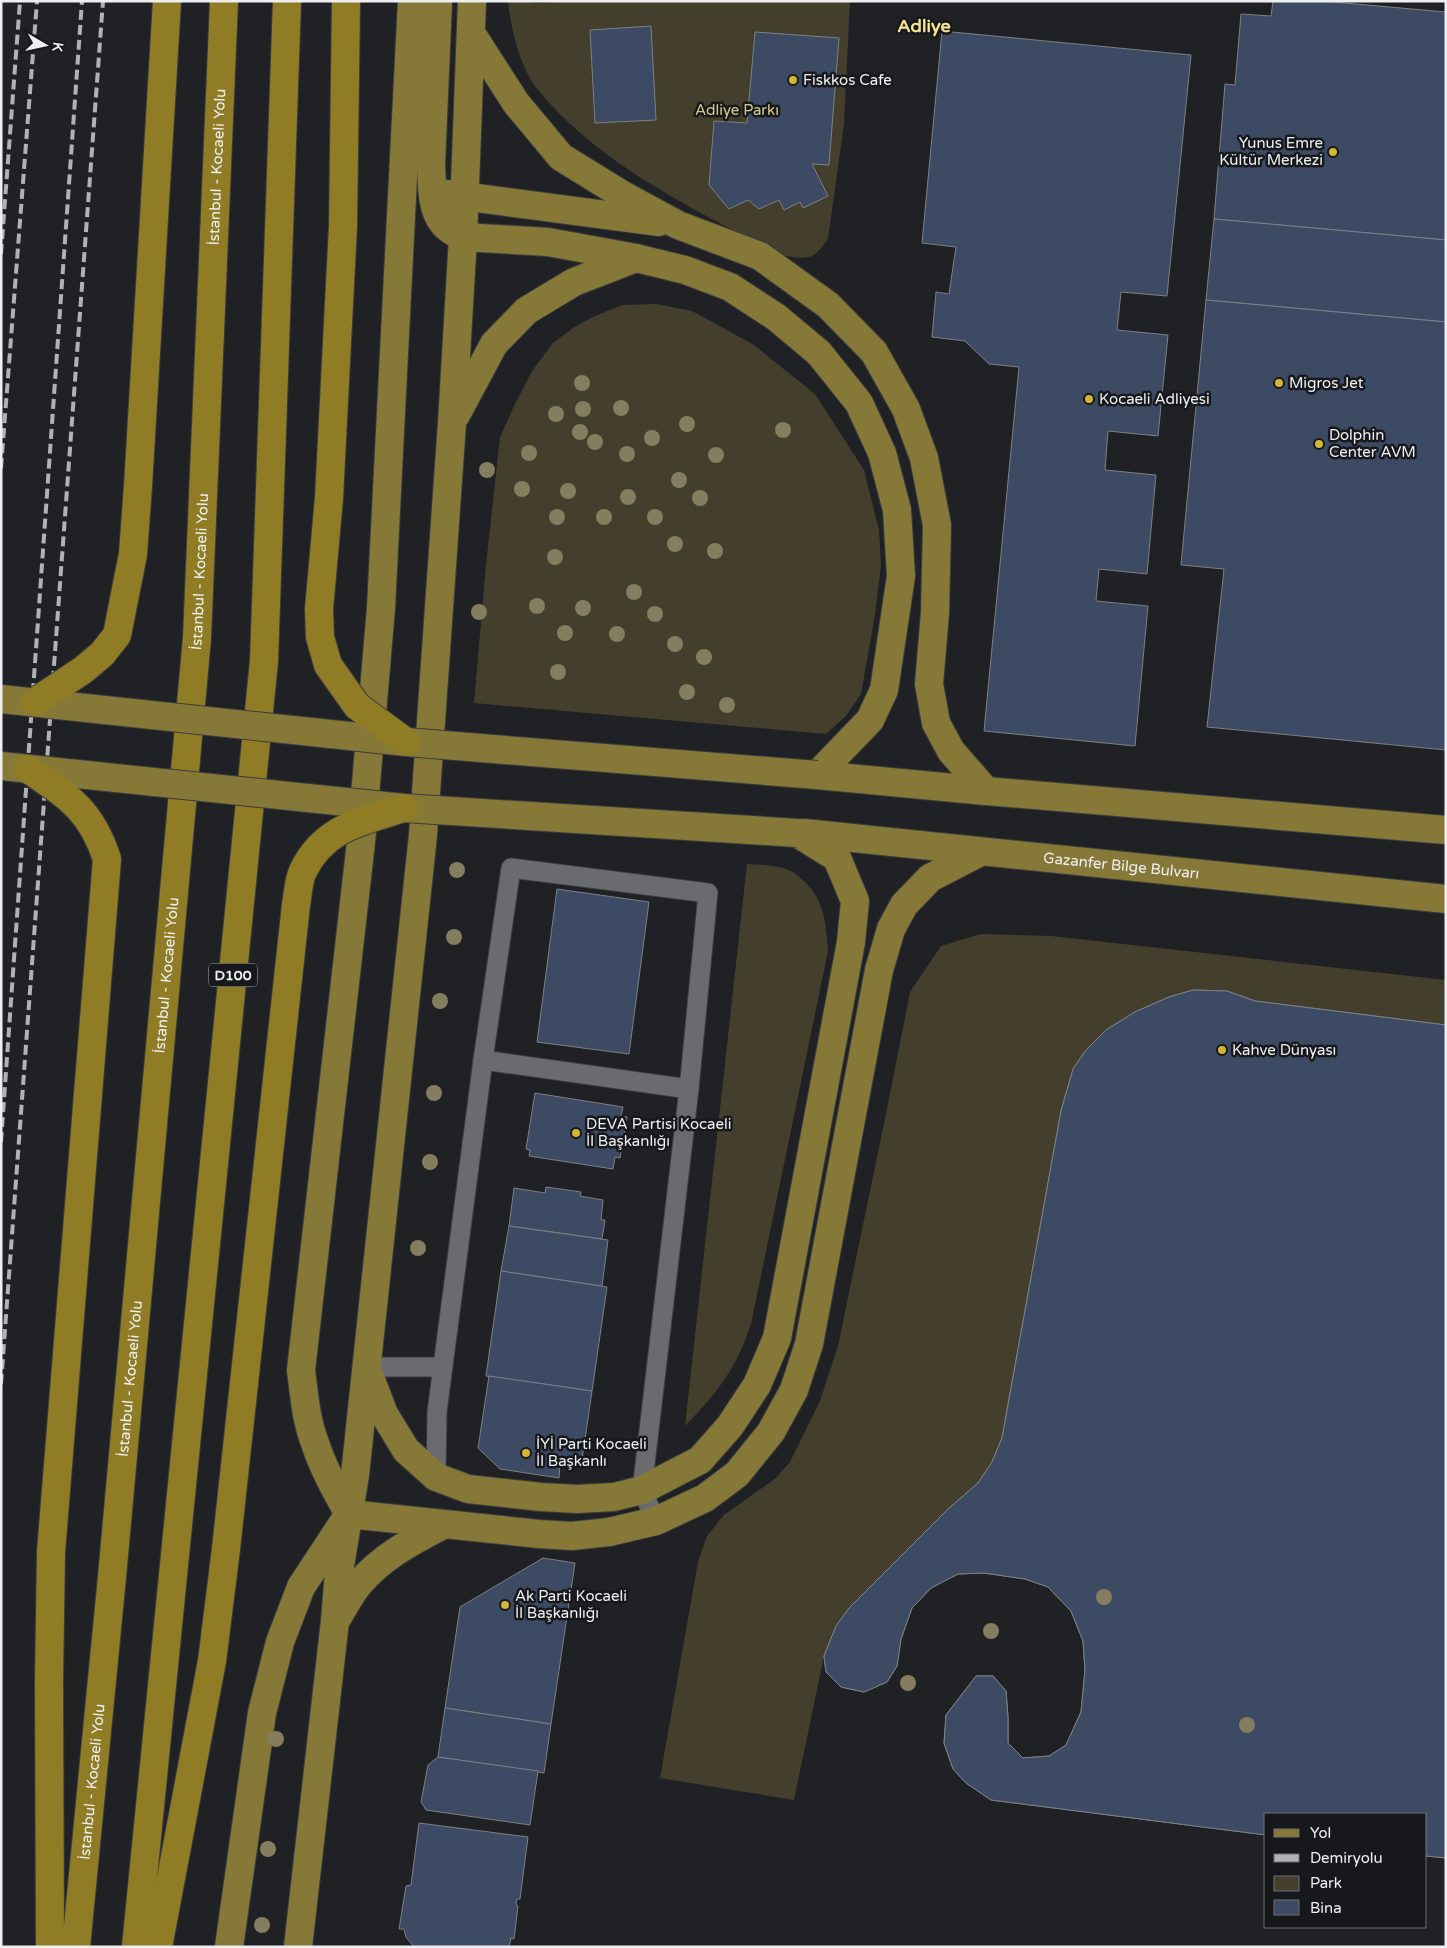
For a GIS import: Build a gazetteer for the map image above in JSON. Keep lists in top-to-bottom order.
{
  "streets": {
    "highway": ["İstanbul - Kocaeli Yolu", "D100"],
    "main road": ["Gazanfer Bilge Bulvarı"]
  },
  "districts": ["Adliye"],
  "parks": ["Adliye Parkı"],
  "places": [
    "Fiskkos Cafe",
    "Yunus Emre Kültür Merkezi",
    "Migros Jet",
    "Kocaeli Adliyesi",
    "Dolphin Center AVM",
    "Kahve Dünyası",
    "DEVA Partisi Kocaeli İl Başkanlığı",
    "İYİ Parti Kocaeli İl Başkanlı",
    "Ak Parti Kocaeli İl Başkanlığı"
  ],
  "legend": [
    "Yol",
    "Demiryolu",
    "Park",
    "Bina"
  ],
  "north": "right"
}
